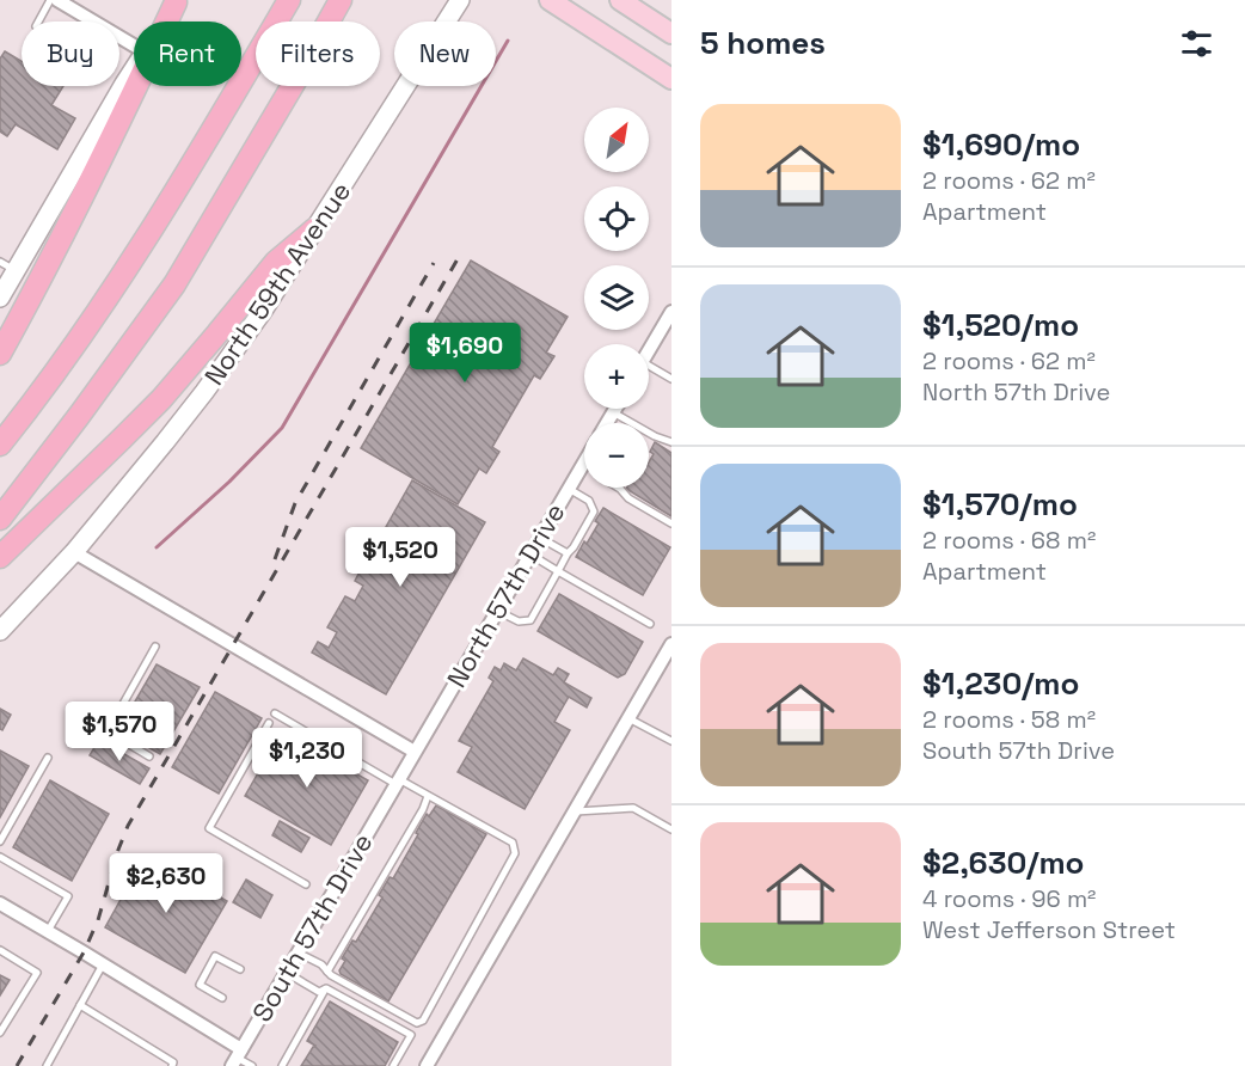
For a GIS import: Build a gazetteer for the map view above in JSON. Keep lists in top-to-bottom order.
{
  "streets": {
    "main road": ["North 59th Avenue"],
    "street": ["North 57th Drive", "South 57th Drive"]
  },
  "crossings": [
    ["North 57th Drive", "South 57th Drive"]
  ],
  "north": "top right",
  "page": {
    "heading": "5 homes",
    "chip": [
      "Buy",
      "Rent",
      "Filters",
      "New"
    ],
    "list": [
      {
        "name": "$1,690/mo",
        "note": "2 rooms · 62 m² · Apartment"
      },
      {
        "name": "$1,520/mo",
        "note": "2 rooms · 62 m² · North 57th Drive"
      },
      {
        "name": "$1,570/mo",
        "note": "2 rooms · 68 m² · Apartment"
      },
      {
        "name": "$1,230/mo",
        "note": "2 rooms · 58 m² · South 57th Drive"
      },
      {
        "name": "$2,630/mo",
        "note": "4 rooms · 96 m² · West Jefferson Street"
      }
    ],
    "map_buttons": ["+", "−"],
    "price": [
      "$1,690",
      "$1,520",
      "$1,570",
      "$1,230",
      "$2,630"
    ]
  }
}
